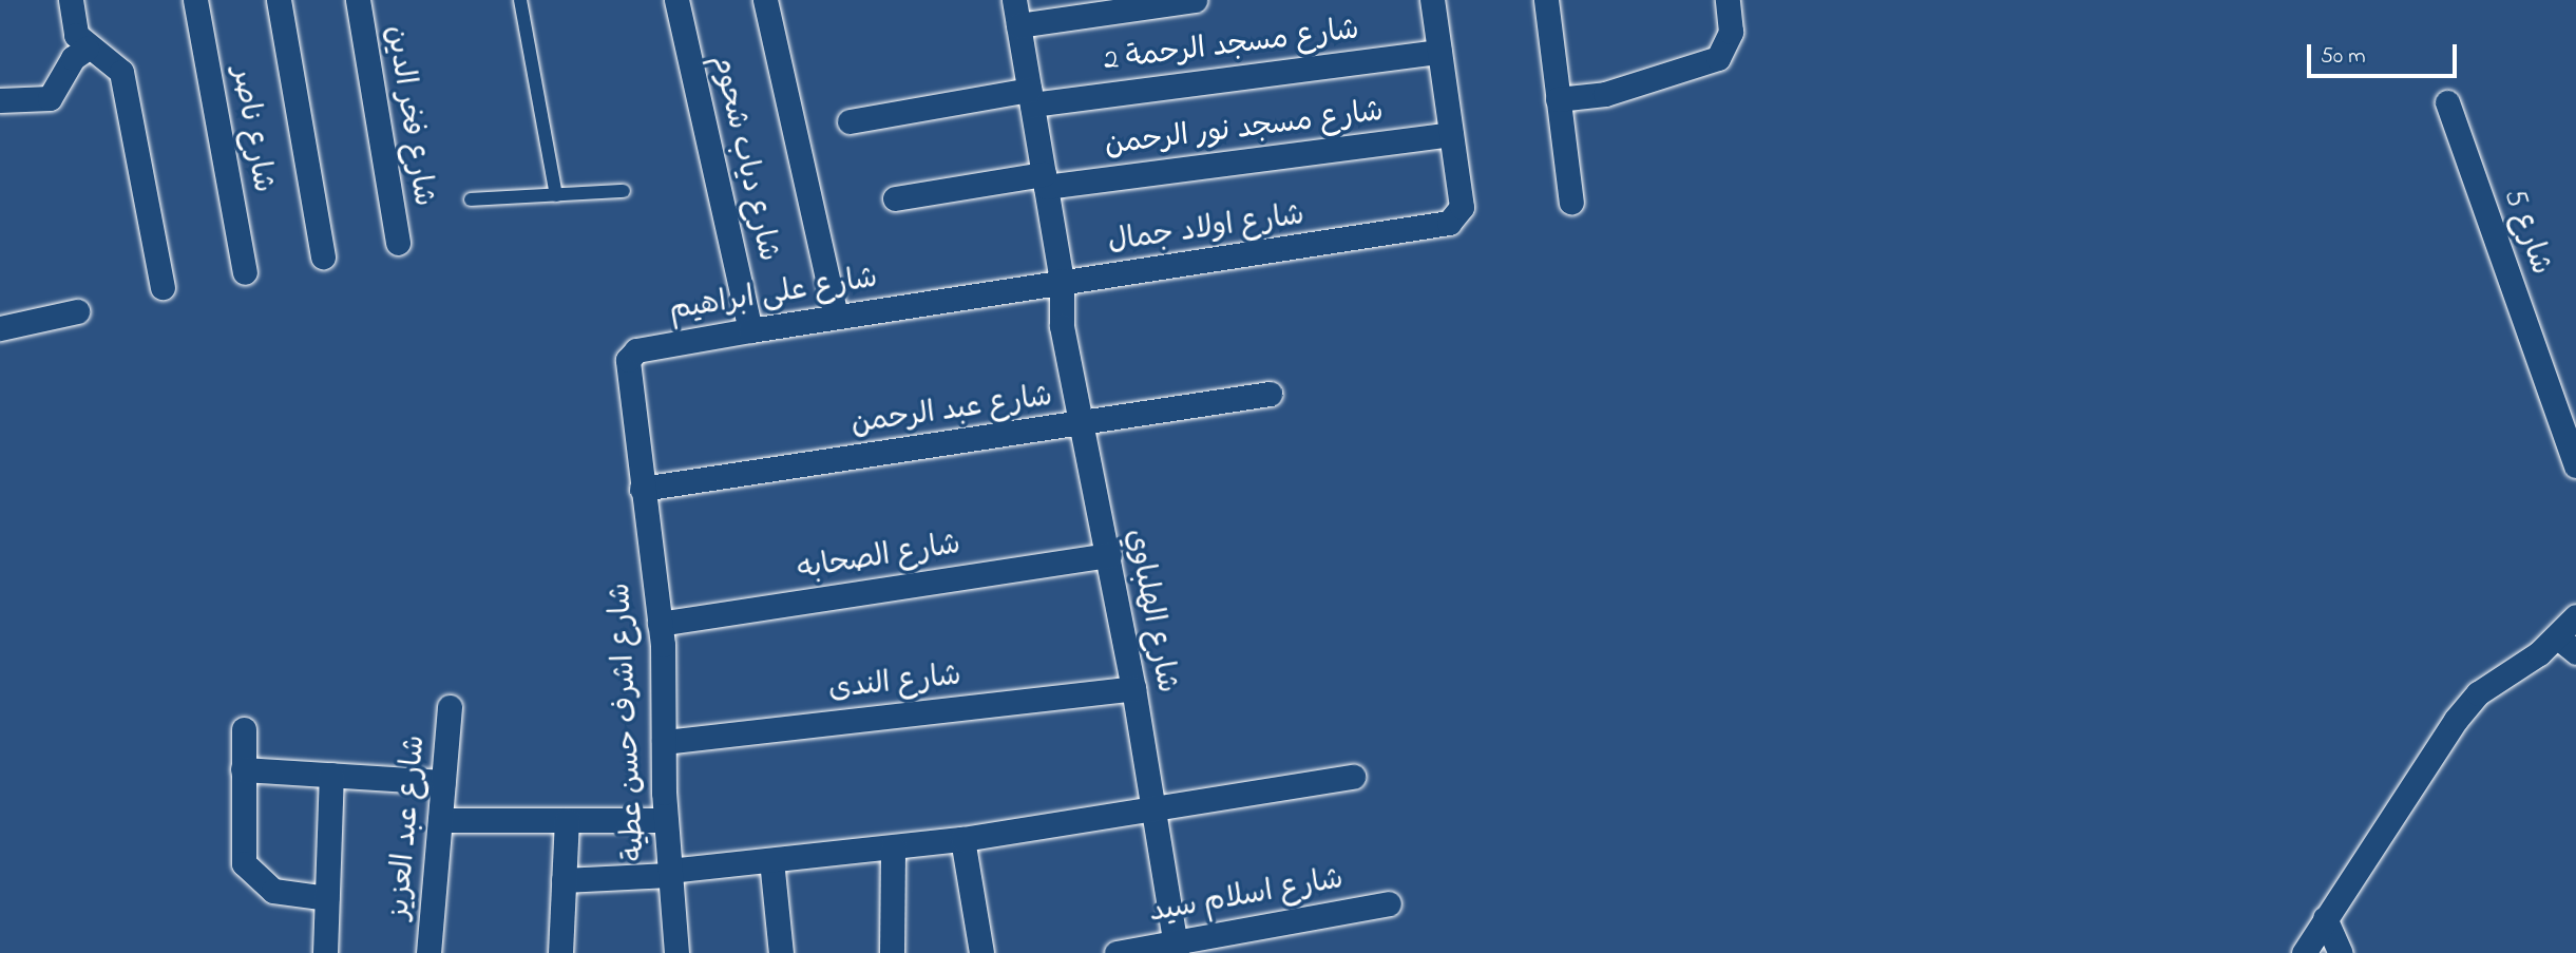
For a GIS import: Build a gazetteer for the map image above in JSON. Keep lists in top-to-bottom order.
{
  "streets": {
    "street": [
      "شارع مسجد الرحمة 2",
      "شارع فخر الدين",
      "شارع ناصر",
      "شارع مسجد نور الرحمن",
      "شارع دياب شحوم",
      "شارع اولاد جمال",
      "شارع 5",
      "شارع على ابراهيم",
      "شارع عبد الرحمن",
      "شارع الصحابه",
      "شارع الهلباوي",
      "شارع الندى",
      "شارع اشرف حسن عطية",
      "شارع عبد العزيز",
      "شارع اسلام سيد"
    ]
  },
  "crossings": [
    ["شارع مسجد الرحمة 2", "شارع اولاد جمال"],
    ["شارع مسجد الرحمة 2", "شارع الهلباوي"],
    ["شارع مسجد نور الرحمن", "شارع اولاد جمال"],
    ["شارع مسجد نور الرحمن", "شارع الهلباوي"],
    ["شارع دياب شحوم", "شارع على ابراهيم"],
    ["شارع اولاد جمال", "شارع على ابراهيم"],
    ["شارع اولاد جمال", "شارع الهلباوي"],
    ["شارع على ابراهيم", "شارع عبد الرحمن"],
    ["شارع على ابراهيم", "شارع الهلباوي"],
    ["شارع على ابراهيم", "شارع اشرف حسن عطية"],
    ["شارع عبد الرحمن", "شارع الهلباوي"],
    ["شارع عبد الرحمن", "شارع اشرف حسن عطية"],
    ["شارع الصحابه", "شارع الهلباوي"],
    ["شارع الصحابه", "شارع اشرف حسن عطية"],
    ["شارع الهلباوي", "شارع الندى"],
    ["شارع الهلباوي", "شارع اسلام سيد"],
    ["شارع الندى", "شارع اشرف حسن عطية"]
  ],
  "scale_bar": "50 m"
}
